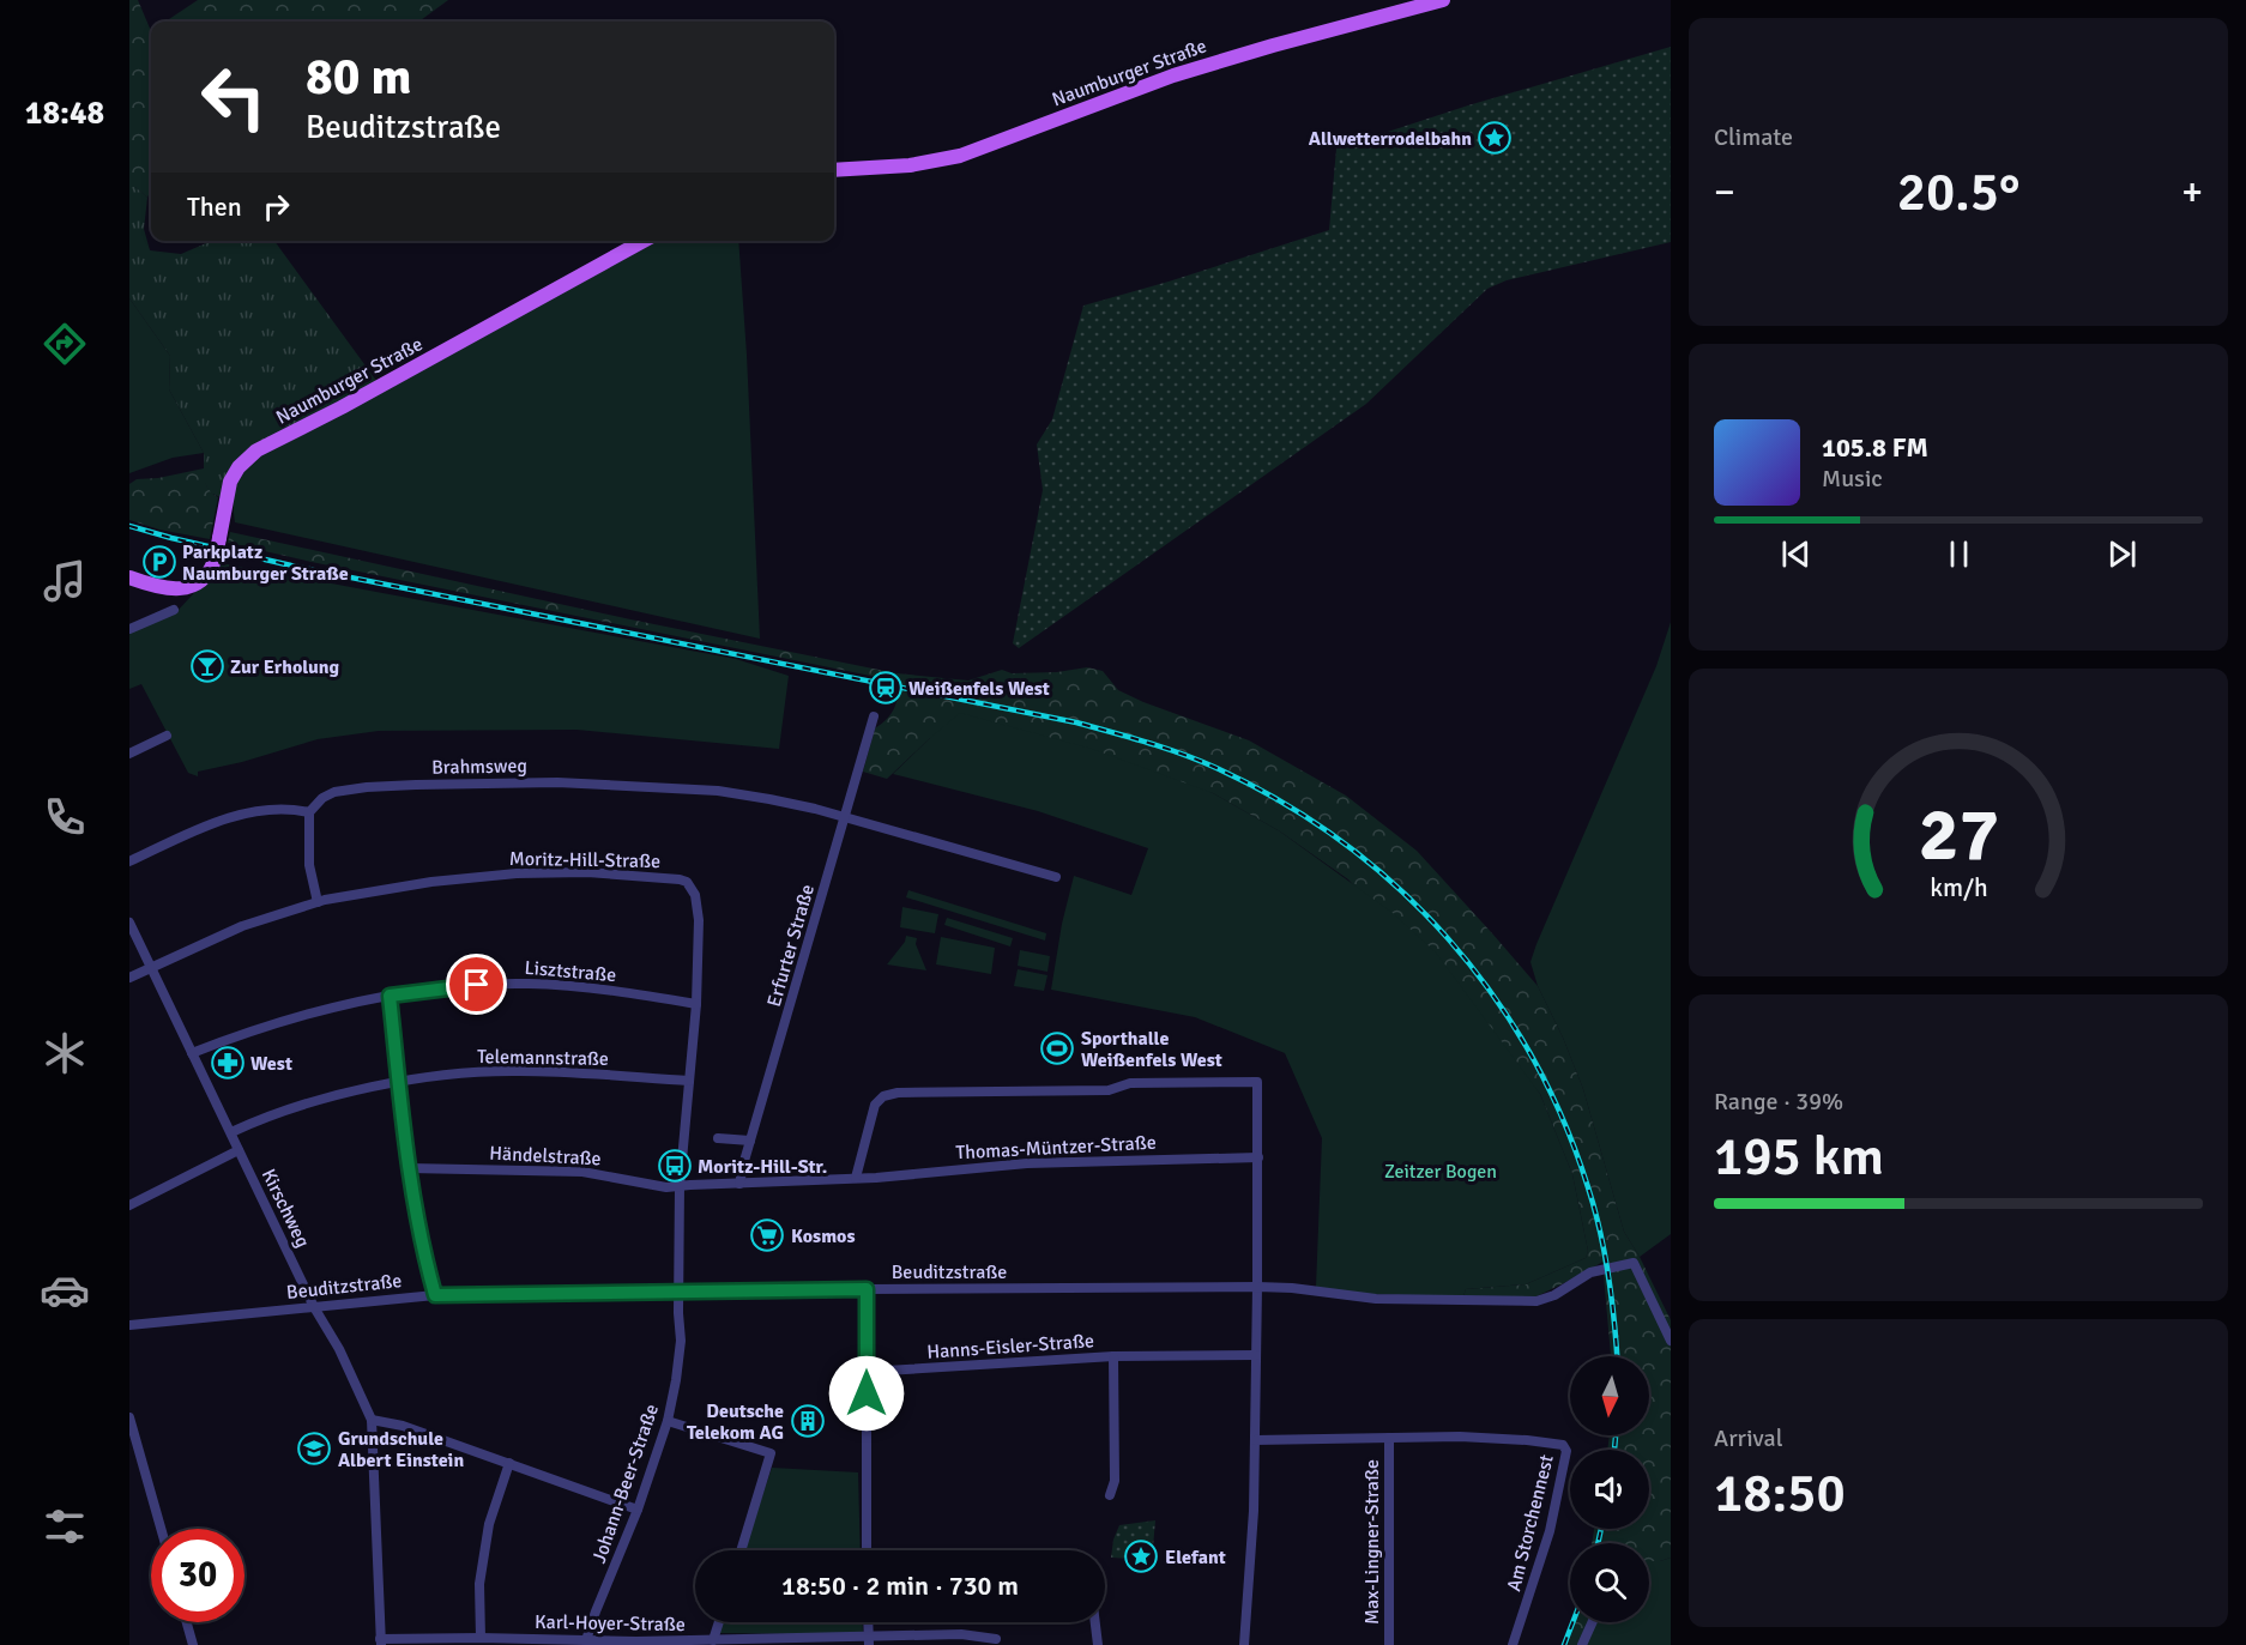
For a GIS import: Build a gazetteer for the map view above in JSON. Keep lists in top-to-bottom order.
{
  "streets": {
    "main road": ["Naumburger Straße"],
    "street": [
      "Brahmsweg",
      "Moritz-Hill-Straße",
      "Erfurter Straße",
      "Lisztstraße",
      "Telemannstraße",
      "Thomas-Müntzer-Straße",
      "Händelstraße",
      "Kirschweg",
      "Beuditzstraße",
      "Hanns-Eisler-Straße",
      "Johann-Beer-Straße",
      "Am Storchennest",
      "Max-Lingner-Straße",
      "Karl-Hoyer-Straße"
    ]
  },
  "crossings": [
    ["Brahmsweg", "Erfurter Straße"],
    ["Moritz-Hill-Straße", "Lisztstraße"],
    ["Moritz-Hill-Straße", "Telemannstraße"],
    ["Moritz-Hill-Straße", "Thomas-Müntzer-Straße"],
    ["Moritz-Hill-Straße", "Händelstraße"],
    ["Moritz-Hill-Straße", "Kirschweg"],
    ["Moritz-Hill-Straße", "Beuditzstraße"],
    ["Moritz-Hill-Straße", "Johann-Beer-Straße"],
    ["Erfurter Straße", "Thomas-Müntzer-Straße"],
    ["Lisztstraße", "Kirschweg"],
    ["Telemannstraße", "Kirschweg"],
    ["Thomas-Müntzer-Straße", "Händelstraße"],
    ["Kirschweg", "Beuditzstraße"],
    ["Kirschweg", "Karl-Hoyer-Straße"],
    ["Beuditzstraße", "Johann-Beer-Straße"],
    ["Johann-Beer-Straße", "Karl-Hoyer-Straße"],
    ["Am Storchennest", "Max-Lingner-Straße"]
  ],
  "parks": ["Zeitzer Bogen"],
  "places": {
    "place": ["Allwetterrodelbahn", "Elefant"],
    "parking": ["Parkplatz Naumburger Straße"],
    "bar": ["Zur Erholung"],
    "station": ["Weißenfels West"],
    "sports": ["Sporthalle Weißenfels West"],
    "pharmacy": ["West"],
    "bus stop": ["Moritz-Hill-Str."],
    "supermarket": ["Kosmos"],
    "building": ["Deutsche Telekom AG"],
    "school or university": ["Grundschule Albert Einstein"]
  },
  "north": "bottom",
  "page": {
    "tabs": "18:48",
    "tile": [
      "Climate",
      ["Range · 39%", "195 km"],
      ["Arrival", "18:50"]
    ],
    "turn": ["80 m", "Beuditzstraße"],
    "heat": ["−", "20.5°", "+"],
    "then": "Then",
    "song": ["105.8 FM", "Music"],
    "limit": "30",
    "trip": "18:50 · 2 min · 730 m",
    "gauge": ["27", "km/h"]
  }
}
